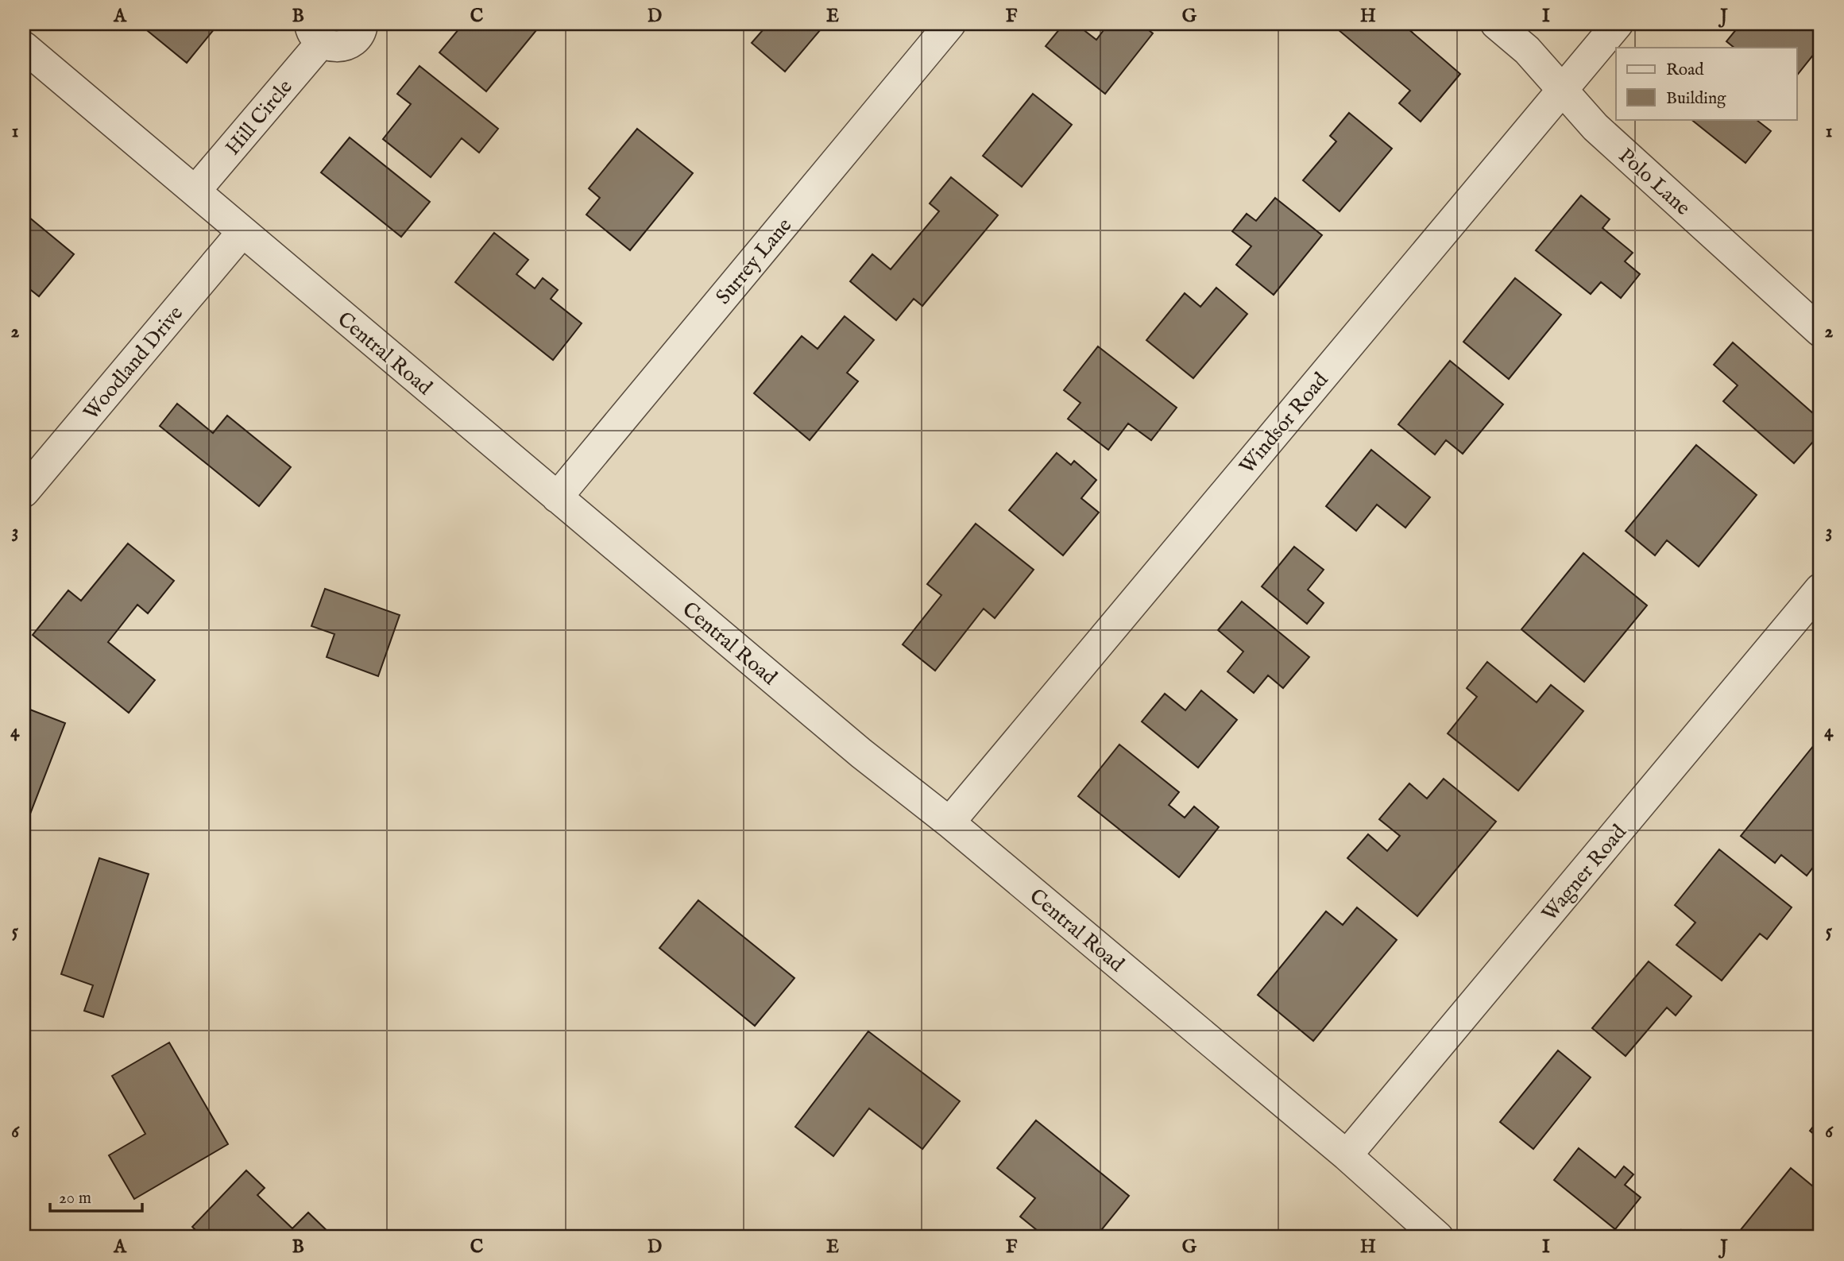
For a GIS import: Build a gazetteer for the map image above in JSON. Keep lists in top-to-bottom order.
{
  "streets": {
    "street": [
      "Hill Circle",
      "Polo Lane",
      "Surrey Lane",
      "Central Road",
      "Woodland Drive",
      "Windsor Road",
      "Wagner Road"
    ]
  },
  "crossings": [
    ["Hill Circle", "Central Road"],
    ["Polo Lane", "Windsor Road"],
    ["Surrey Lane", "Central Road"],
    ["Central Road", "Woodland Drive"],
    ["Central Road", "Windsor Road"],
    ["Central Road", "Wagner Road"]
  ],
  "legend": ["Road", "Building"],
  "scale_bar": "20 m",
  "grid": {
    "columns": [
      "A",
      "B",
      "C",
      "D",
      "E",
      "F",
      "G",
      "H",
      "I",
      "J"
    ],
    "rows": [
      "1",
      "2",
      "3",
      "4",
      "5",
      "6"
    ]
  }
}
